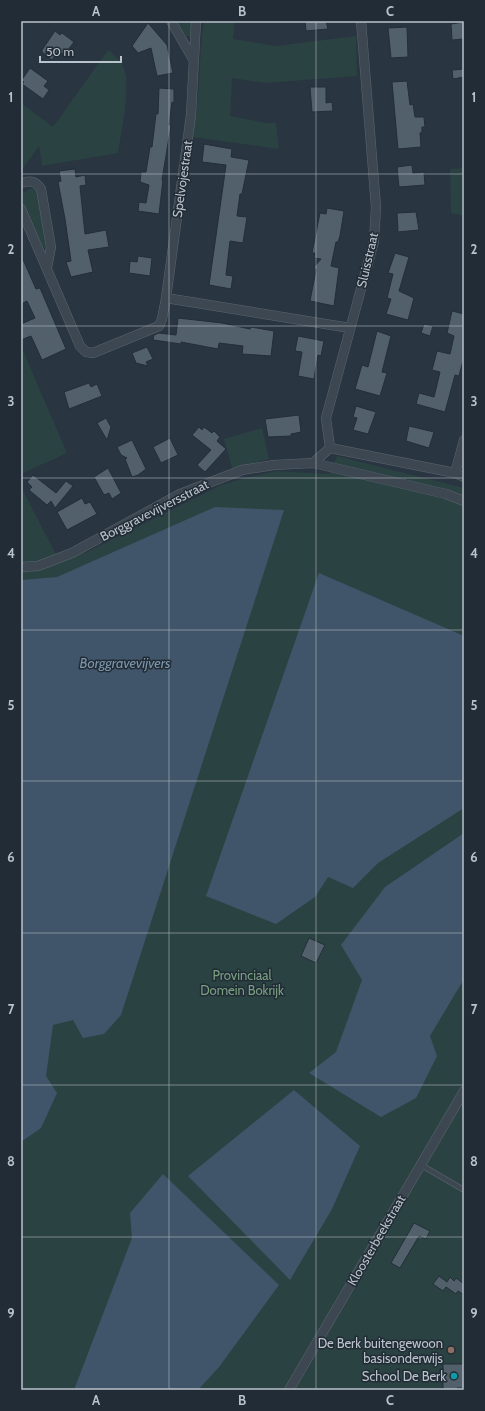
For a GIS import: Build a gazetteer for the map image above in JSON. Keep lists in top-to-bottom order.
{
  "streets": {
    "street": [
      "Spelvojestraat",
      "Sluisstraat",
      "Borggravevijversstraat",
      "Kloosterbeekstraat"
    ]
  },
  "water": ["Borggravevijvers"],
  "parks": ["Provinciaal Domein Bokrijk"],
  "places": ["De Berk buitengewoon basisonderwijs", "School De Berk"],
  "scale_bar": "50 m",
  "grid": {
    "columns": ["A", "B", "C"],
    "rows": [
      "1",
      "2",
      "3",
      "4",
      "5",
      "6",
      "7",
      "8",
      "9"
    ]
  }
}
